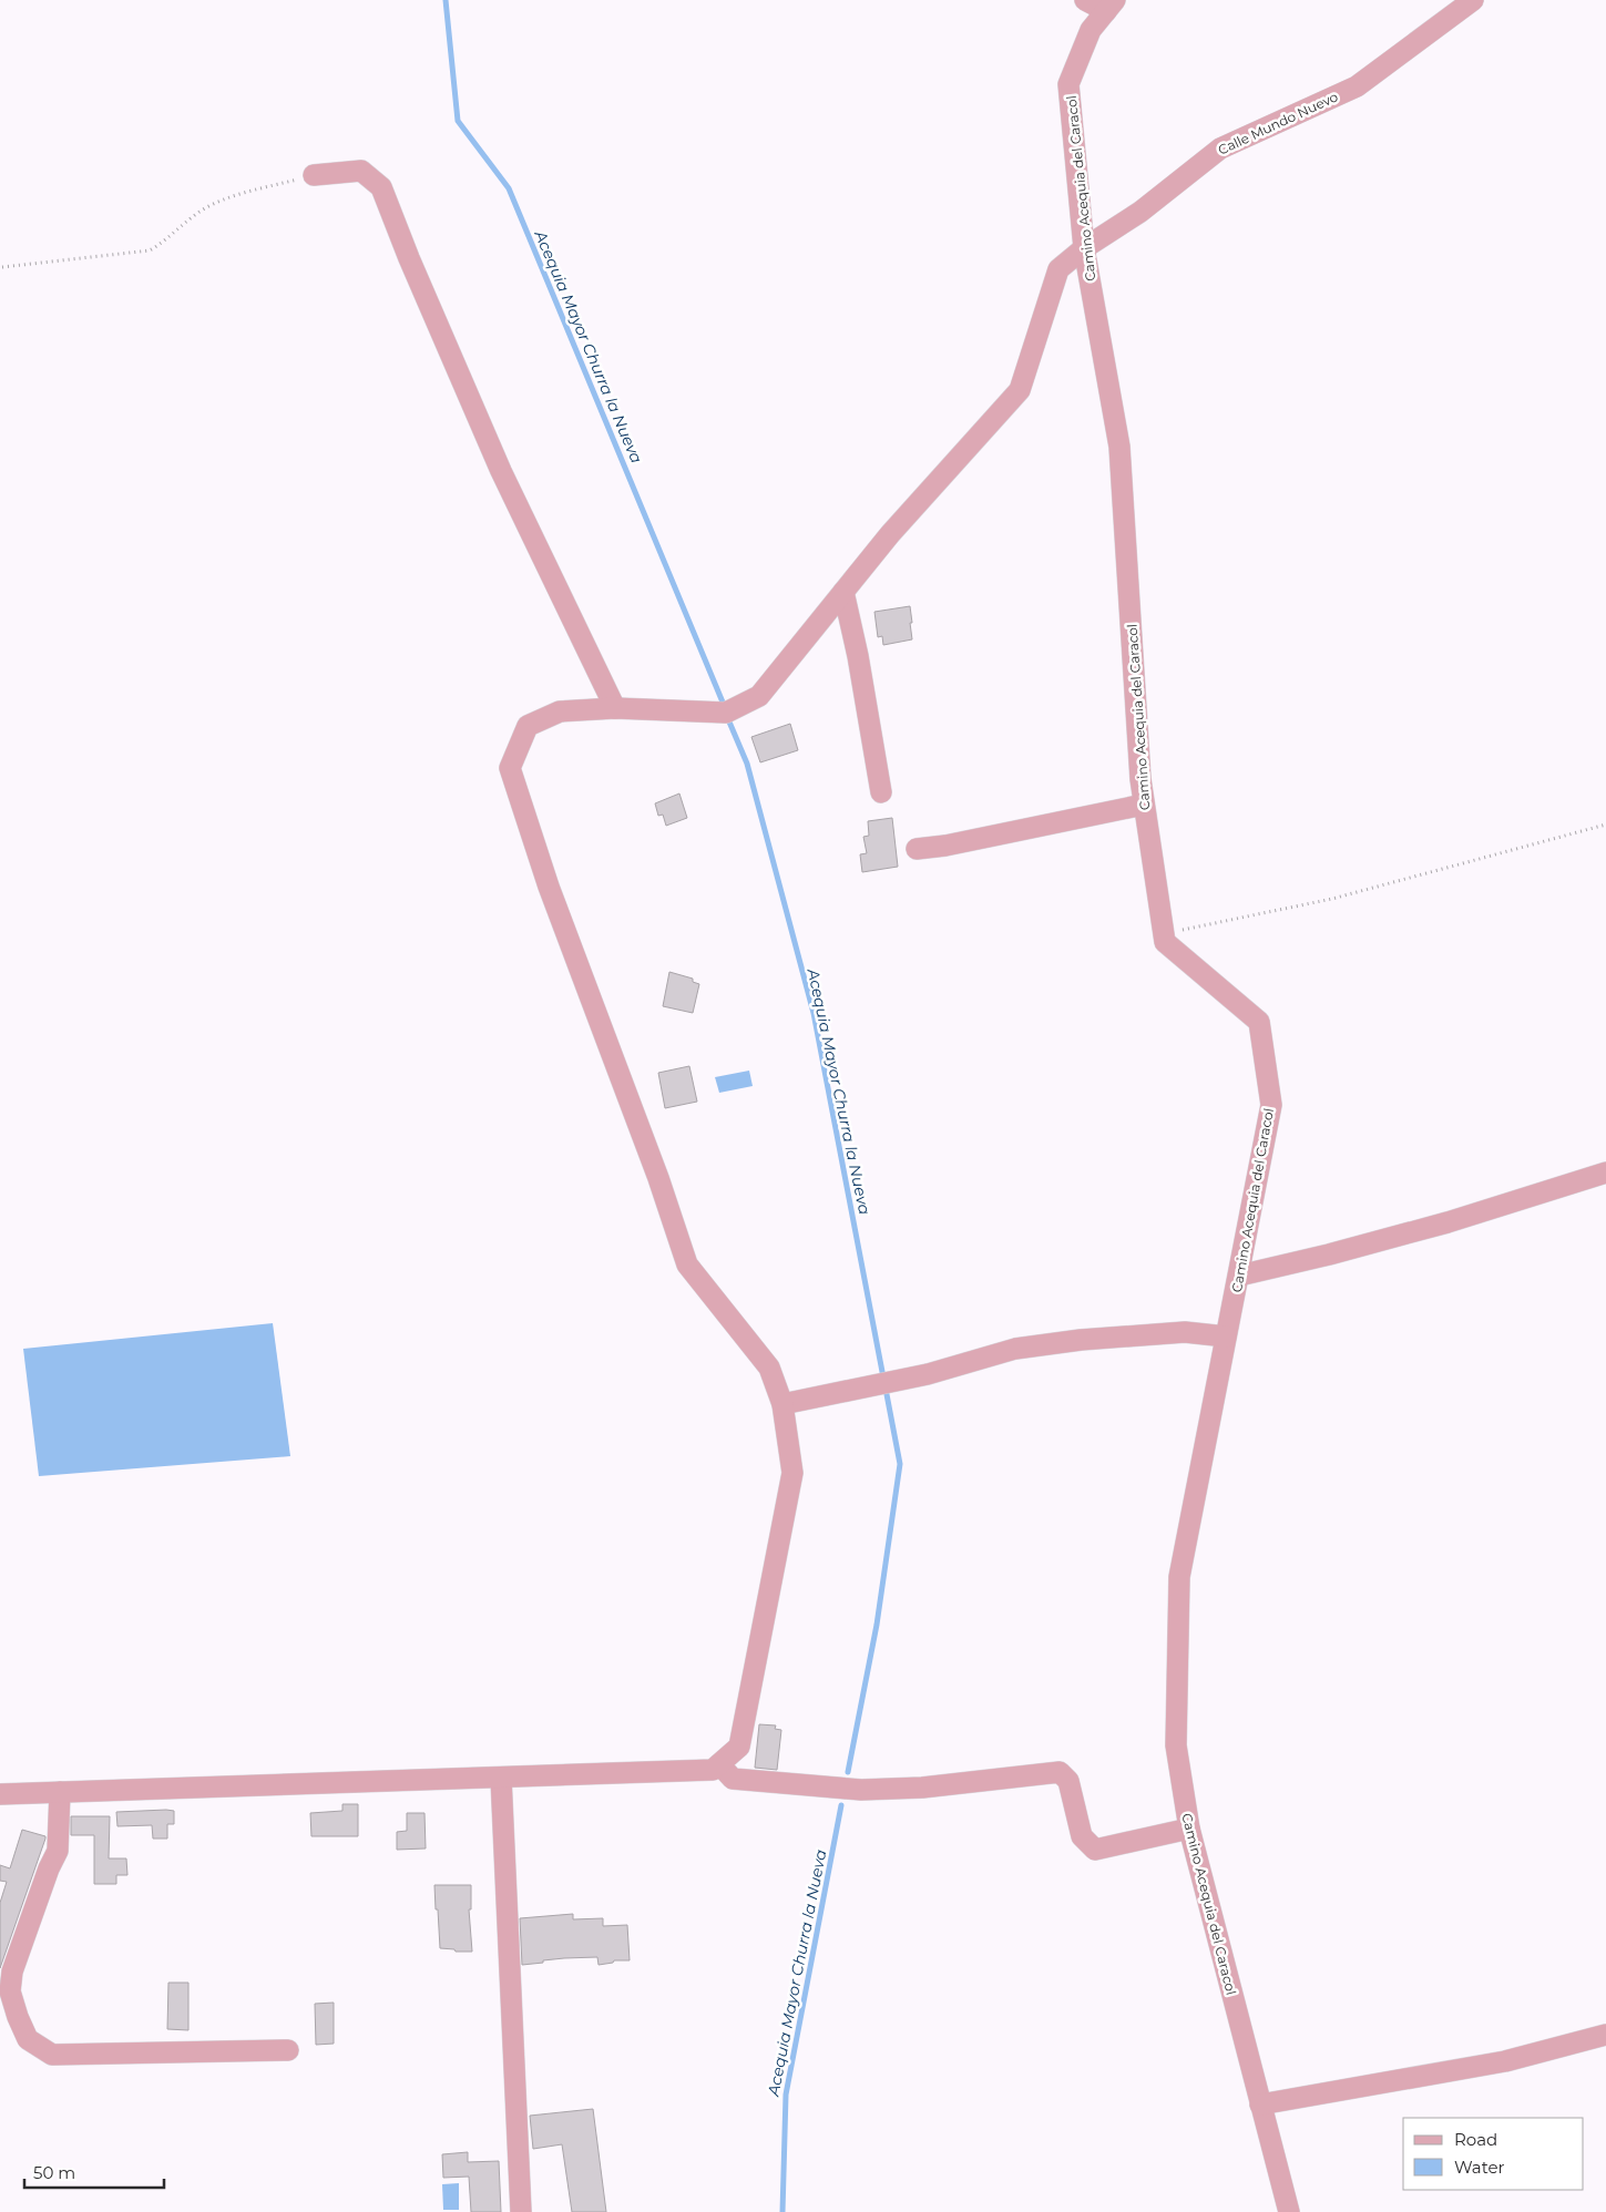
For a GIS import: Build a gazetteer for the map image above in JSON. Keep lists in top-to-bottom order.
{
  "streets": {
    "street": ["Calle Mundo Nuevo", "Camino Acequia del Caracol"]
  },
  "crossings": [
    ["Calle Mundo Nuevo", "Camino Acequia del Caracol"]
  ],
  "water": ["Acequia Mayor Churra la Nueva"],
  "legend": ["Road", "Water"],
  "scale_bar": "50 m"
}
